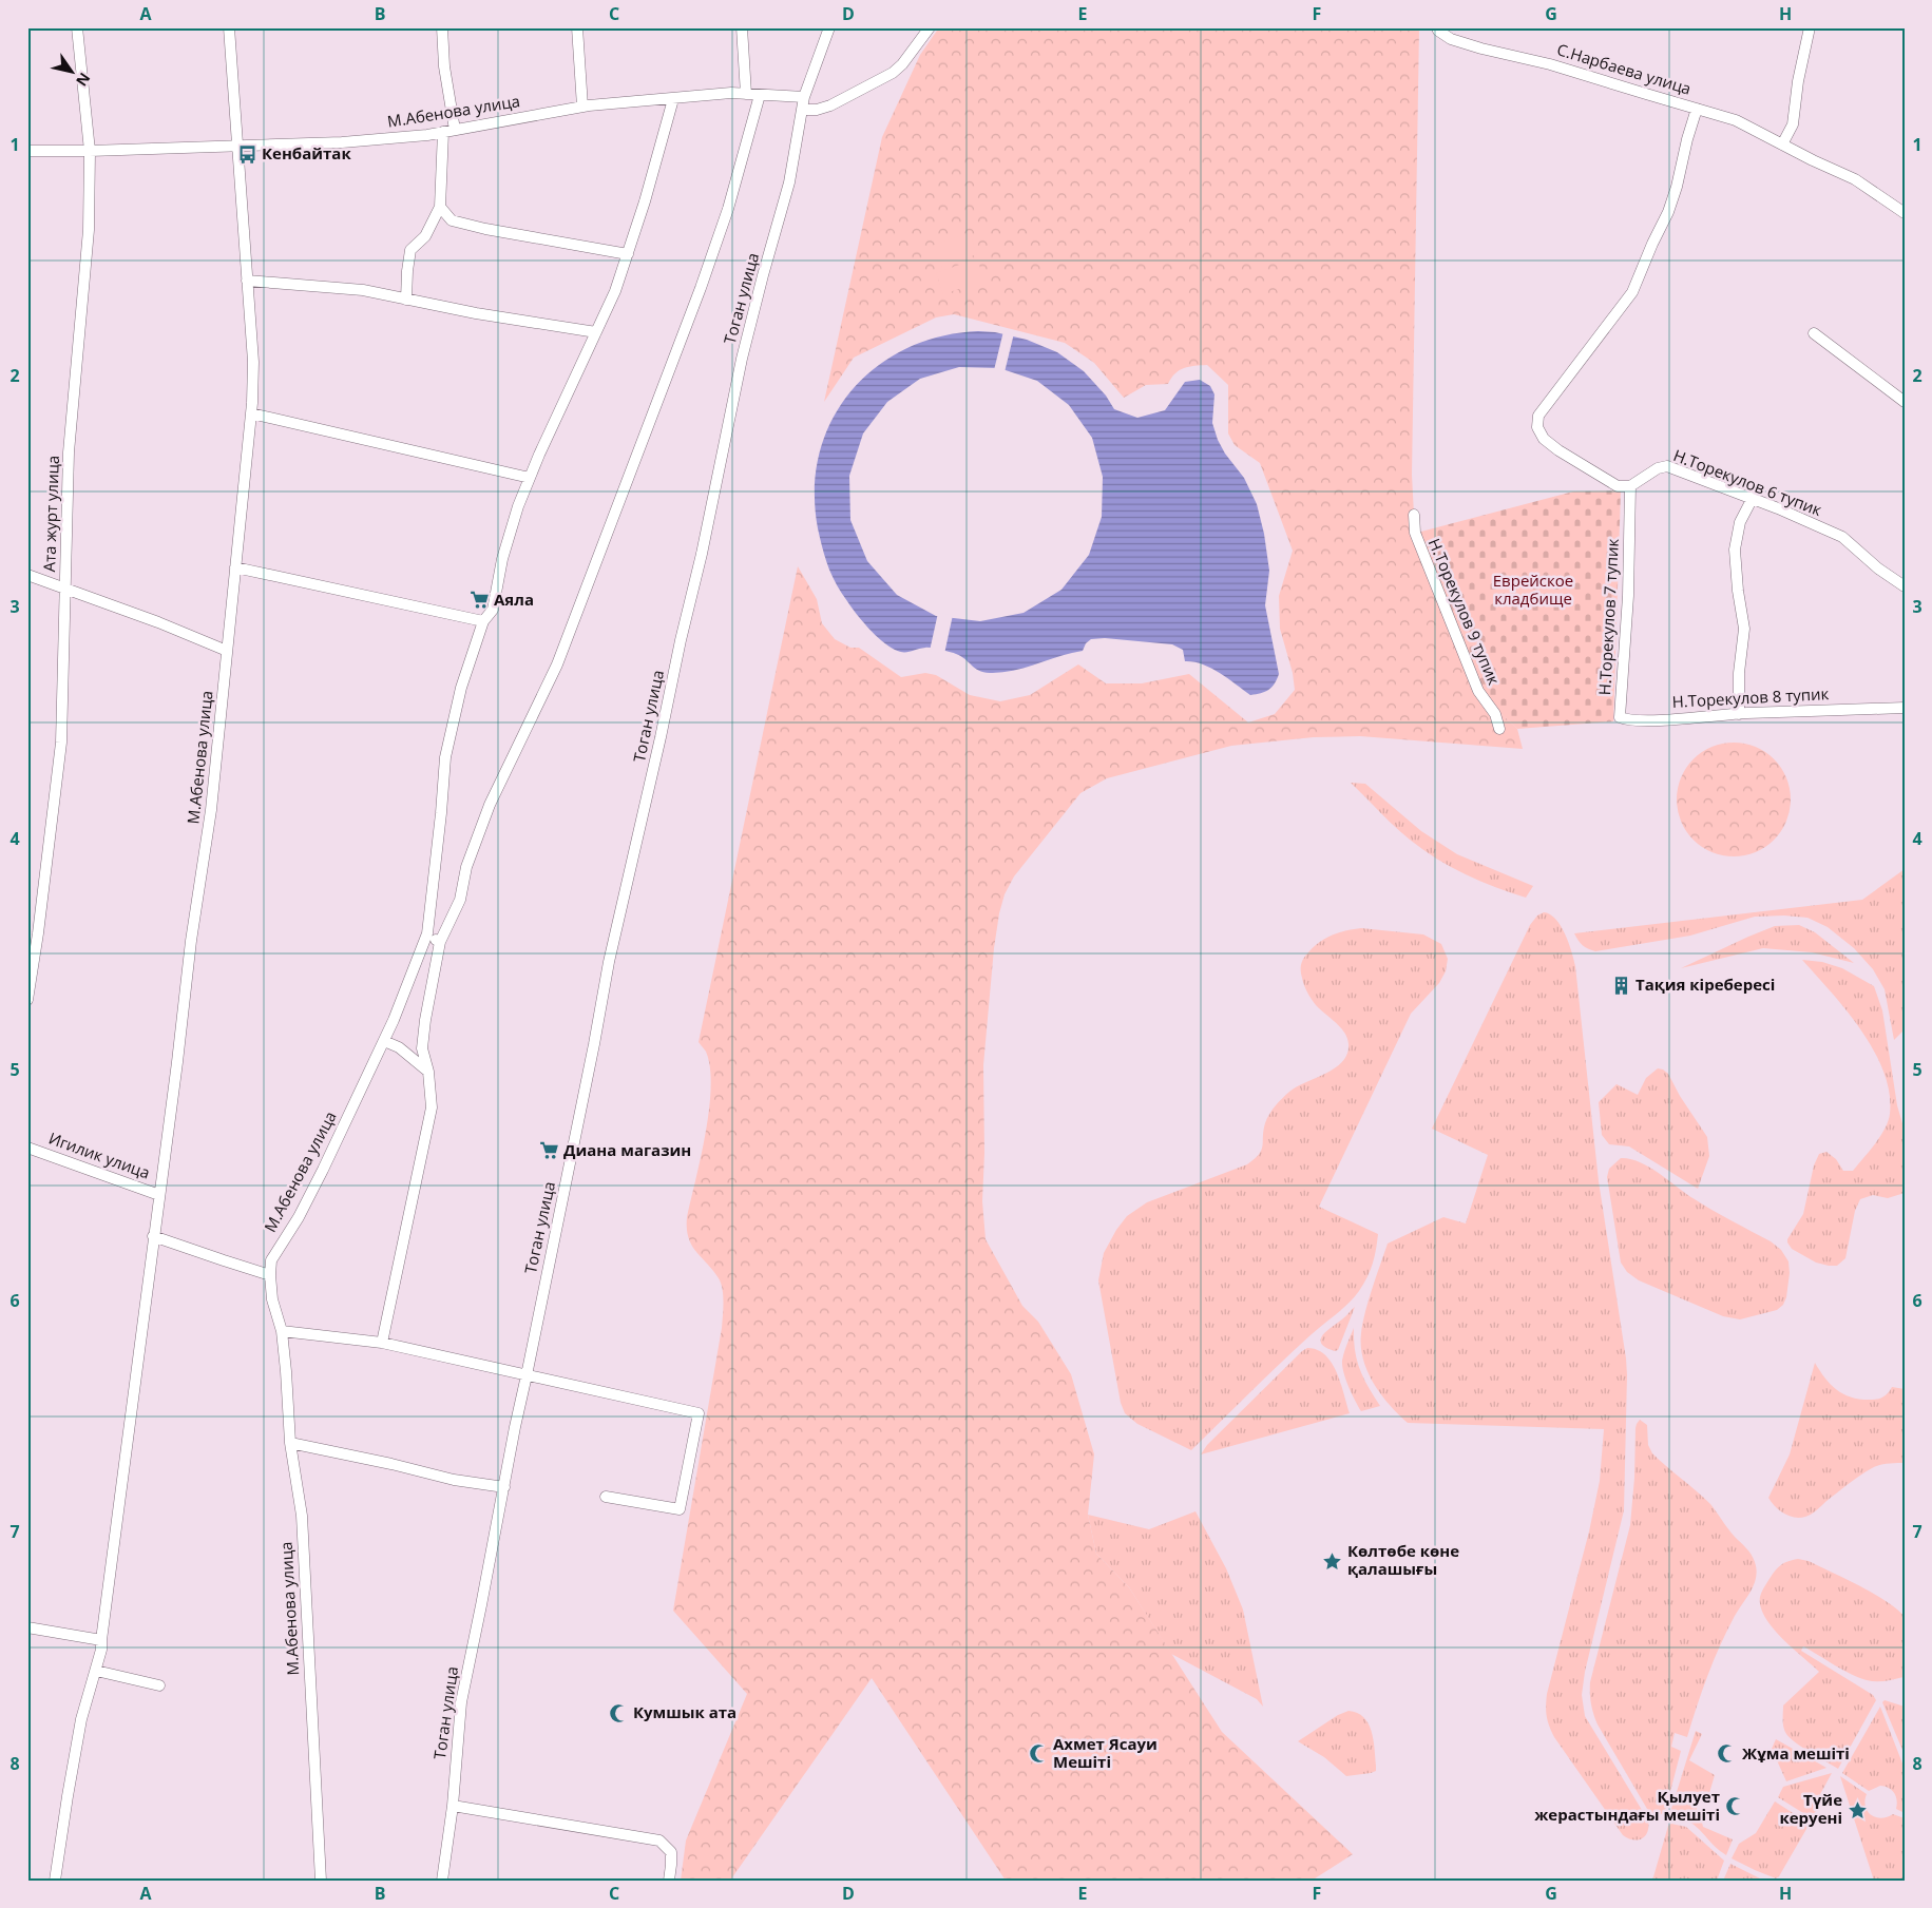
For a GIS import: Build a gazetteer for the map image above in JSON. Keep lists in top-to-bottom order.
{
  "streets": {
    "street": [
      "С.Нарбаева улица",
      "М.Абенова улица",
      "Тоган улица",
      "Н.Торекулов 6 тупик",
      "Ата журт улица",
      "Н.Торекулов 9 тупик",
      "Н.Торекулов 7 тупик",
      "Н.Торекулов 8 тупик",
      "Игилик улица"
    ]
  },
  "crossings": [
    ["М.Абенова улица", "Тоган улица"],
    ["М.Абенова улица", "Ата журт улица"],
    ["М.Абенова улица", "Игилик улица"],
    ["Н.Торекулов 6 тупик", "Н.Торекулов 7 тупик"],
    ["Н.Торекулов 7 тупик", "Н.Торекулов 8 тупик"]
  ],
  "parks": ["Еврейское кладбище"],
  "places": {
    "bus stop": ["Кенбайтак"],
    "supermarket": ["Аяла", "Диана магазин"],
    "building": ["Тақия кіребересі"],
    "place": ["Көлтөбе көне қалашығы", "Түйе керуені"],
    "mosque": [
      "Кумшык ата",
      "Ахмет Ясауи Мешіті",
      "Жұма мешіті",
      "Қылует жерастындағы мешіті"
    ]
  },
  "north": "bottom right",
  "grid": {
    "columns": [
      "A",
      "B",
      "C",
      "D",
      "E",
      "F",
      "G",
      "H"
    ],
    "rows": [
      "1",
      "2",
      "3",
      "4",
      "5",
      "6",
      "7",
      "8"
    ]
  }
}
